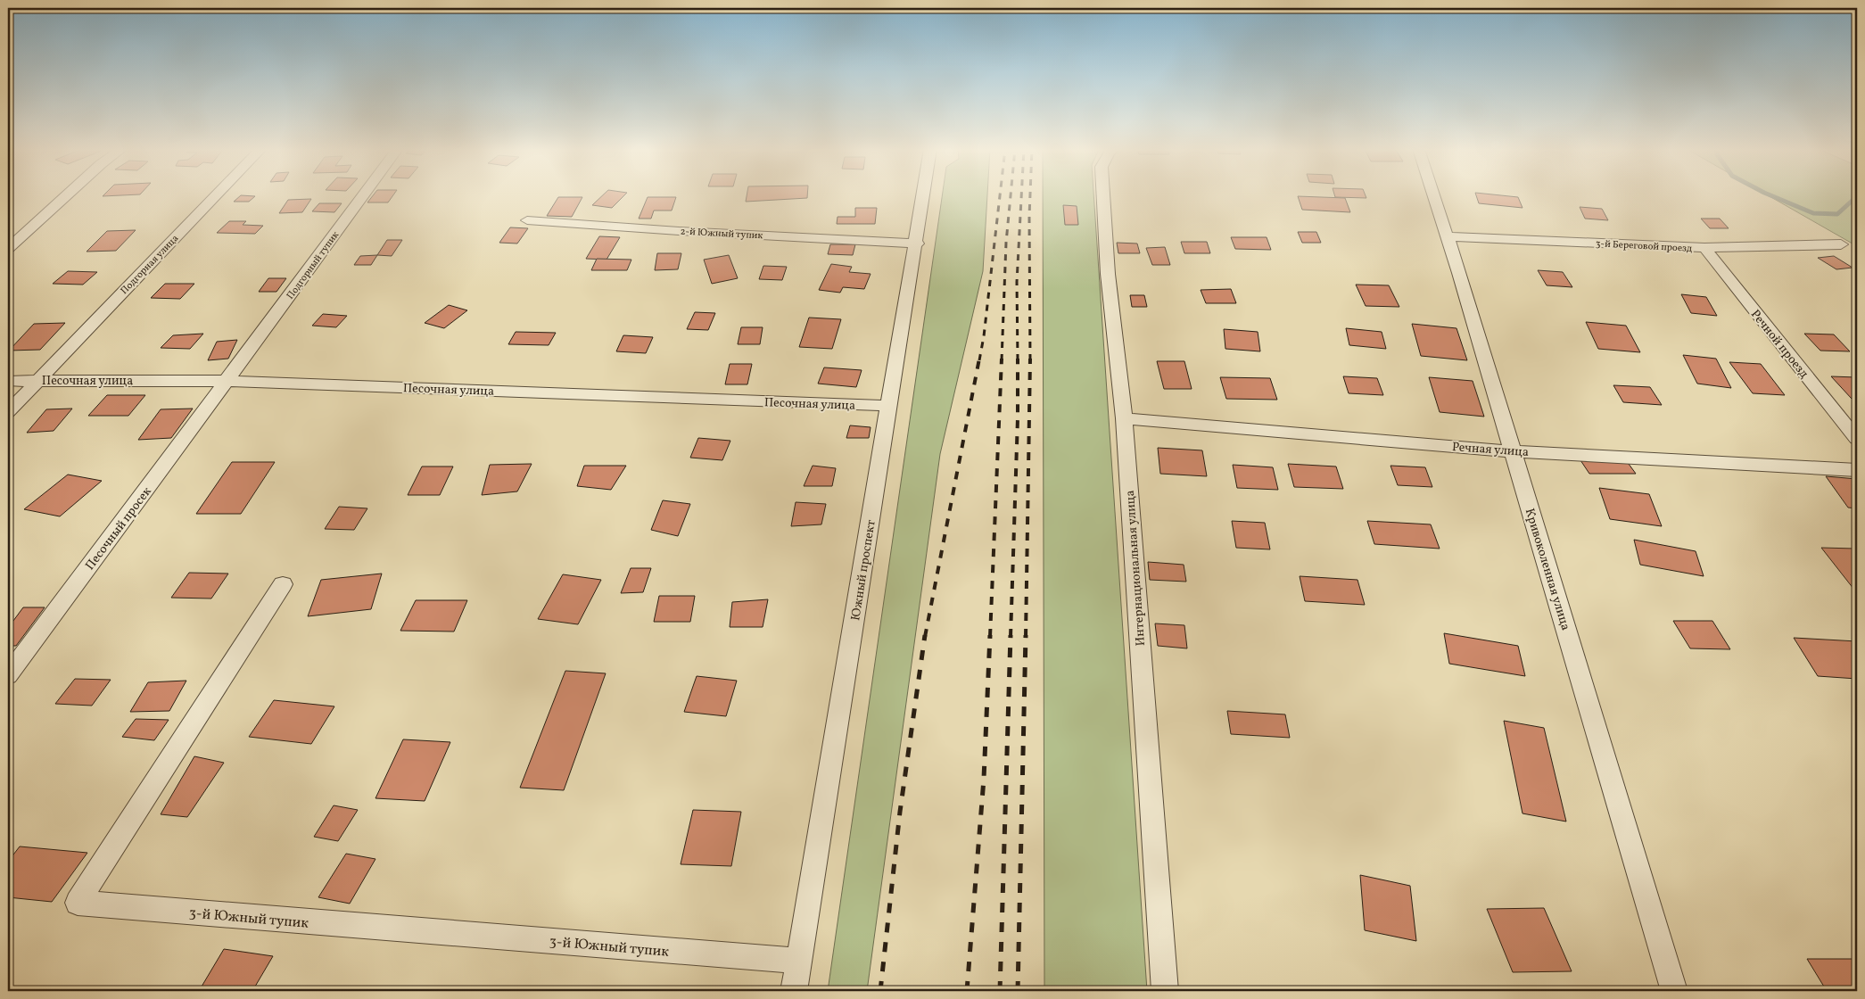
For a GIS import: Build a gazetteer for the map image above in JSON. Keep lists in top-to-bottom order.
{
  "streets": {
    "street": [
      "2-й Южный тупик",
      "3-й Береговой проезд",
      "Подгорная улица",
      "Подгорный тупик",
      "Речной проезд",
      "Песочная улица",
      "Речная улица",
      "Песочный просек",
      "Интернациональная улица",
      "Кривоколенная улица",
      "Южный проспект",
      "3-й Южный тупик"
    ]
  },
  "crossings": [
    ["2-й Южный тупик", "Южный проспект"],
    ["3-й Береговой проезд", "Речной проезд"],
    ["3-й Береговой проезд", "Кривоколенная улица"],
    ["Подгорная улица", "Песочная улица"],
    ["Подгорный тупик", "Песочная улица"],
    ["Подгорный тупик", "Песочный просек"],
    ["Песочная улица", "Песочный просек"],
    ["Песочная улица", "Южный проспект"],
    ["Речная улица", "Интернациональная улица"],
    ["Речная улица", "Кривоколенная улица"],
    ["Южный проспект", "3-й Южный тупик"]
  ]
}
